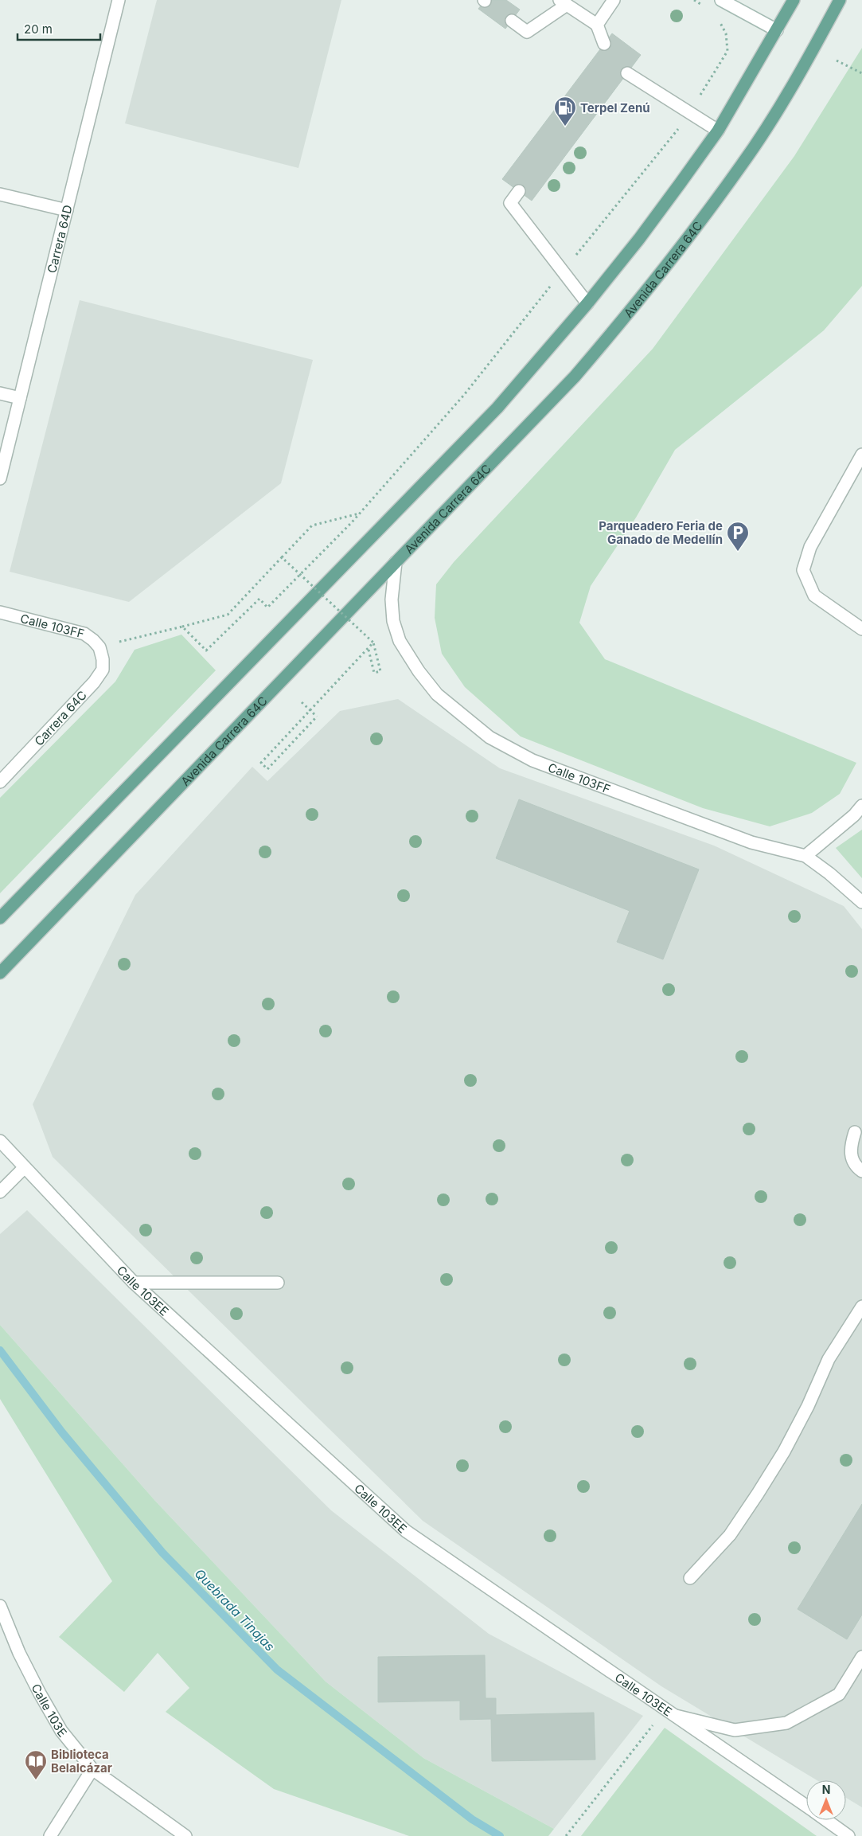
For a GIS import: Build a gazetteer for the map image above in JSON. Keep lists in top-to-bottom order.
{
  "streets": {
    "main road": ["Avenida Carrera 64C"],
    "street": [
      "Carrera 64D",
      "Calle 103FF",
      "Carrera 64C",
      "Calle 103EE",
      "Calle 103E"
    ]
  },
  "crossings": [
    ["Avenida Carrera 64C", "Calle 103FF"],
    ["Calle 103FF", "Carrera 64C"]
  ],
  "water": ["Quebrada Tinajas"],
  "places": {
    "fuel station": ["Terpel Zenú"],
    "parking": ["Parqueadero Feria de Ganado de Medellín"],
    "library": ["Biblioteca Belalcázar"]
  },
  "scale_bar": "20 m",
  "north": "top"
}
